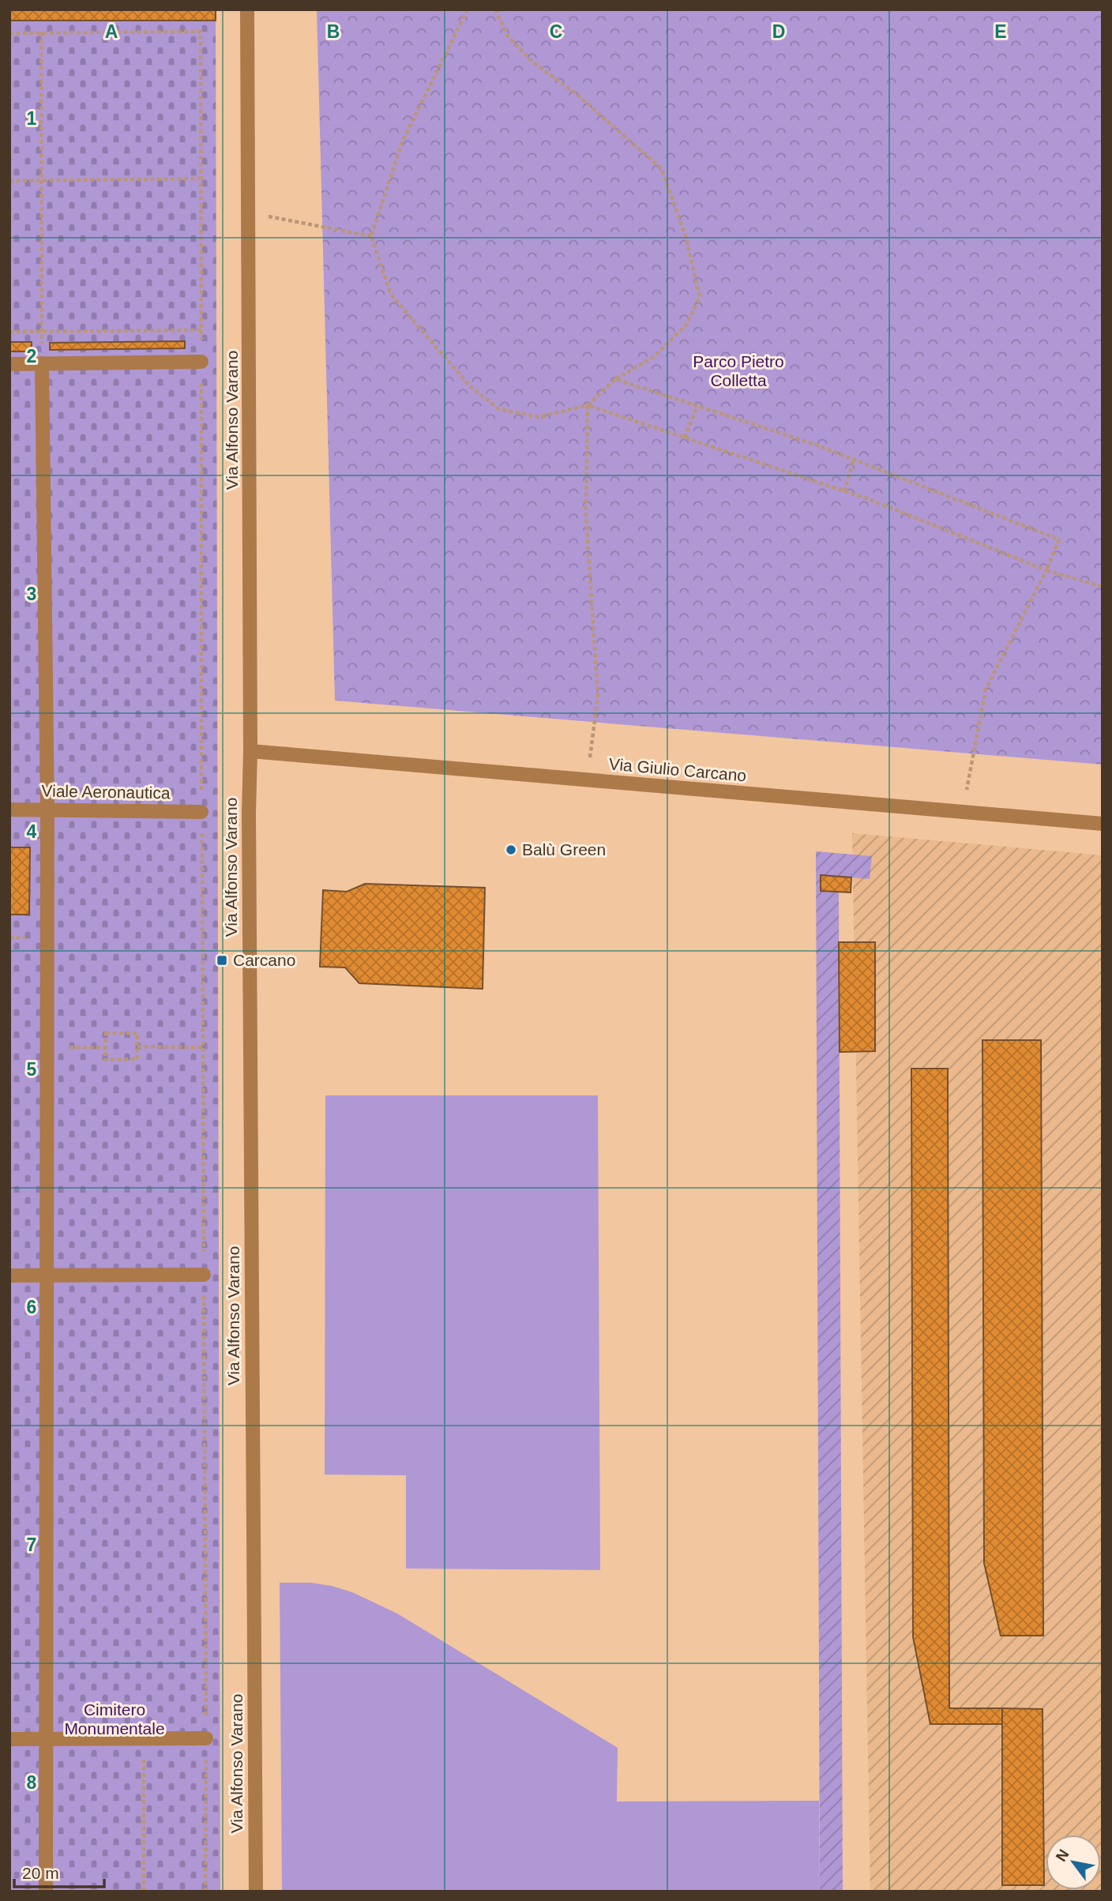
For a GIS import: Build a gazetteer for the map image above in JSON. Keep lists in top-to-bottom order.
{
  "streets": {
    "street": ["Via Alfonso Varano", "Via Giulio Carcano", "Viale Aeronautica"]
  },
  "crossings": [
    ["Via Alfonso Varano", "Via Giulio Carcano"]
  ],
  "parks": ["Parco Pietro Colletta", "Cimitero Monumentale"],
  "places": {
    "other": ["Balù Green"],
    "transit": ["Carcano"]
  },
  "scale_bar": "20 m",
  "north": "top left",
  "grid": {
    "columns": [
      "A",
      "B",
      "C",
      "D",
      "E"
    ],
    "rows": [
      "1",
      "2",
      "3",
      "4",
      "5",
      "6",
      "7",
      "8"
    ]
  }
}
